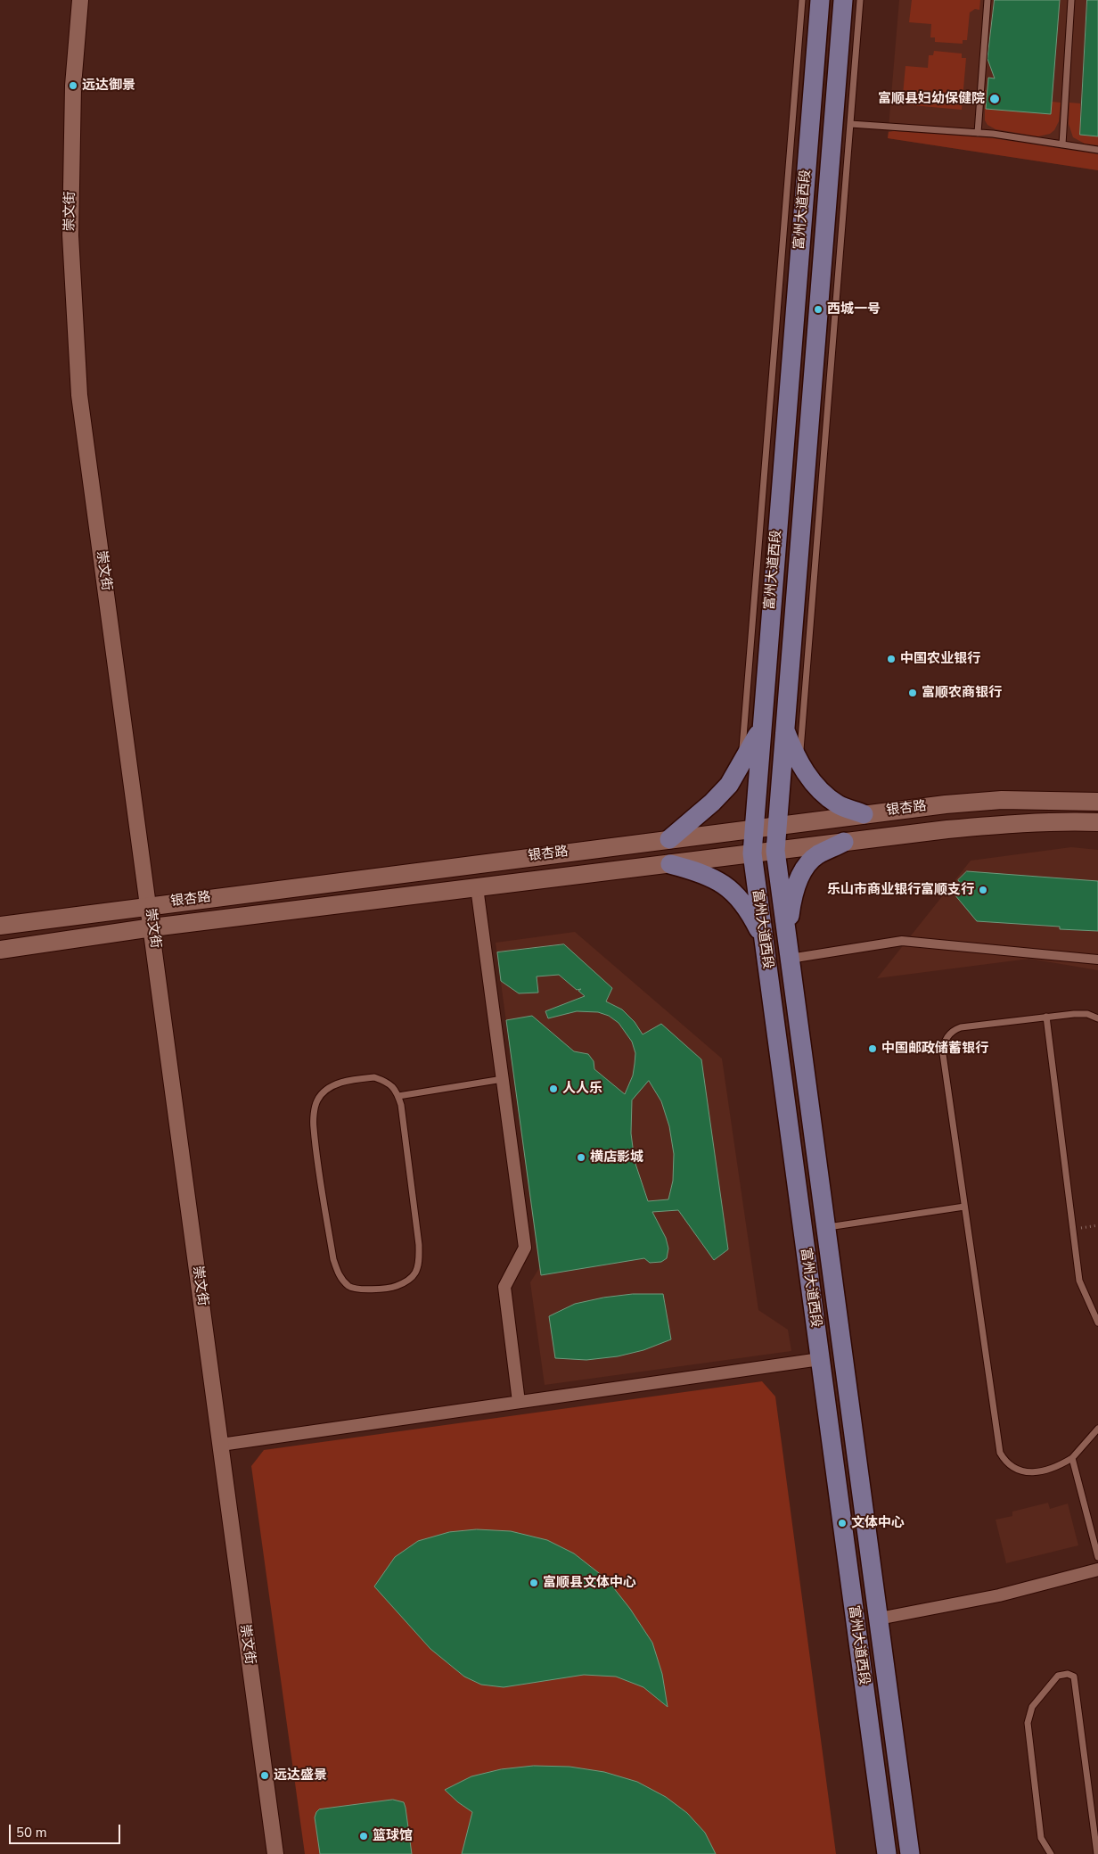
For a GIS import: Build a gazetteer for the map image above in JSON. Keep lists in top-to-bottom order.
{
  "streets": {
    "main road": ["富州大道西段", "银杏路"],
    "street": ["崇文街"]
  },
  "crossings": [
    ["富州大道西段", "银杏路"],
    ["崇文街", "银杏路"]
  ],
  "places": [
    "远达御景",
    "富顺县妇幼保健院",
    "西城一号",
    "中国农业银行",
    "富顺农商银行",
    "乐山市商业银行富顺支行",
    "中国邮政储蓄银行",
    "人人乐",
    "横店影城",
    "文体中心",
    "富顺县文体中心",
    "远达盛景",
    "篮球馆"
  ],
  "scale_bar": "50 m"
}
